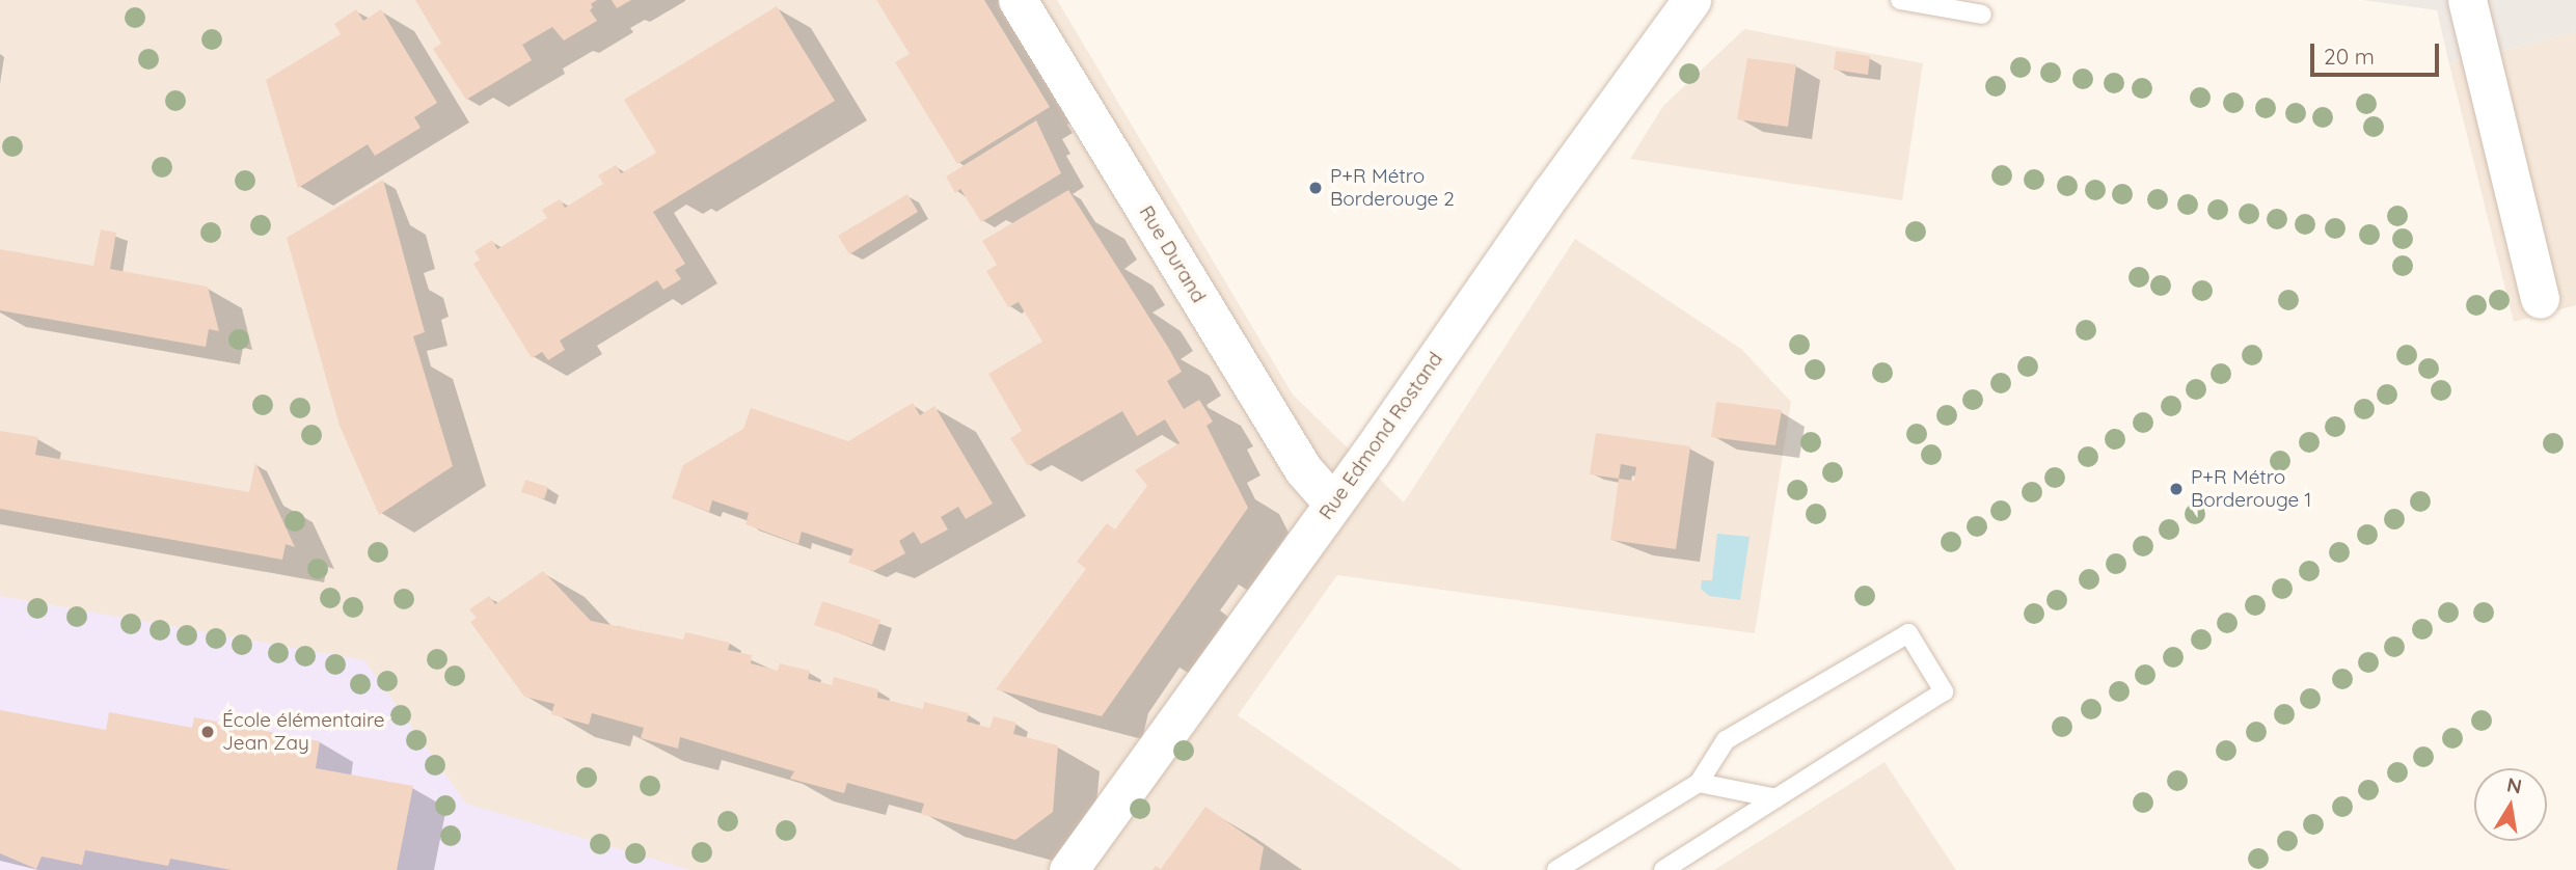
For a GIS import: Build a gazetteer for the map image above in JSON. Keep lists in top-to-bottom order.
{
  "streets": {
    "street": ["Rue Durand", "Rue Edmond Rostand"]
  },
  "crossings": [
    ["Rue Durand", "Rue Edmond Rostand"]
  ],
  "places": ["P+R Métro Borderouge 2", "P+R Métro Borderouge 1", "École élémentaire Jean Zay"],
  "scale_bar": "20 m",
  "north": "top"
}
